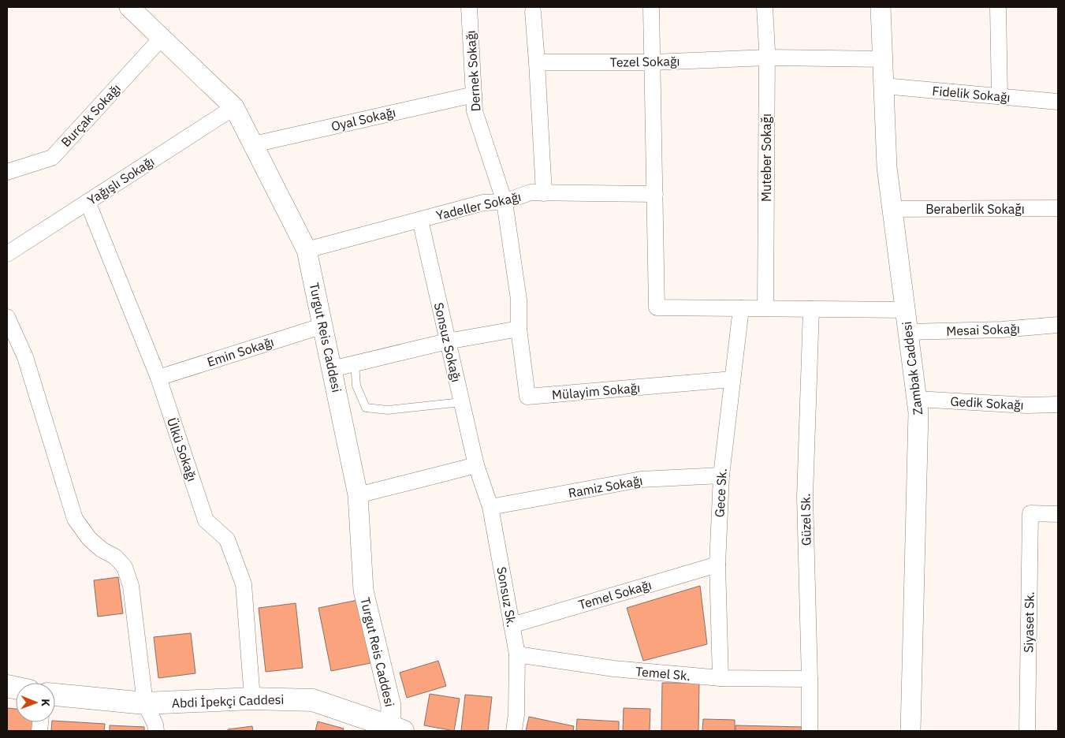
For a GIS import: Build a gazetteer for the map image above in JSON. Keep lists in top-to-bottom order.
{
  "streets": {
    "main road": ["Abdi İpekçi Caddesi"],
    "street": [
      "Tezel Sokağı",
      "Dernek Sokağı",
      "Fidelik Sokağı",
      "Burçak Sokağı",
      "Oyal Sokağı",
      "Muteber Sokağı",
      "Yağışlı Sokağı",
      "Yadeller Sokağı",
      "Beraberlik Sokağı",
      "Mesai Sokağı",
      "Turgut Reis Caddesi",
      "Sonsuz Sokağı",
      "Emin Sokağı",
      "Zambak Caddesi",
      "Mülayim Sokağı",
      "Gedik Sokağı",
      "Ülkü Sokağı",
      "Ramiz Sokağı",
      "Gece Sk.",
      "Güzel Sk.",
      "Temel Sokağı",
      "Sonsuz Sk.",
      "Siyaset Sk.",
      "Temel Sk."
    ]
  },
  "crossings": [
    ["Tezel Sokağı", "Muteber Sokağı"],
    ["Tezel Sokağı", "Zambak Caddesi"],
    ["Dernek Sokağı", "Oyal Sokağı"],
    ["Dernek Sokağı", "Yadeller Sokağı"],
    ["Dernek Sokağı", "Mülayim Sokağı"],
    ["Fidelik Sokağı", "Zambak Caddesi"],
    ["Burçak Sokağı", "Turgut Reis Caddesi"],
    ["Oyal Sokağı", "Turgut Reis Caddesi"],
    ["Yağışlı Sokağı", "Turgut Reis Caddesi"],
    ["Yağışlı Sokağı", "Ülkü Sokağı"],
    ["Yadeller Sokağı", "Turgut Reis Caddesi"],
    ["Yadeller Sokağı", "Sonsuz Sokağı"],
    ["Beraberlik Sokağı", "Zambak Caddesi"],
    ["Mesai Sokağı", "Zambak Caddesi"],
    ["Turgut Reis Caddesi", "Emin Sokağı"],
    ["Turgut Reis Caddesi", "Abdi İpekçi Caddesi"],
    ["Sonsuz Sokağı", "Sonsuz Sk."],
    ["Emin Sokağı", "Ülkü Sokağı"],
    ["Zambak Caddesi", "Gedik Sokağı"],
    ["Mülayim Sokağı", "Gece Sk."],
    ["Ülkü Sokağı", "Abdi İpekçi Caddesi"],
    ["Ramiz Sokağı", "Gece Sk."],
    ["Ramiz Sokağı", "Sonsuz Sk."],
    ["Gece Sk.", "Temel Sokağı"],
    ["Gece Sk.", "Temel Sk."],
    ["Güzel Sk.", "Temel Sk."],
    ["Temel Sokağı", "Sonsuz Sk."],
    ["Sonsuz Sk.", "Temel Sk."]
  ],
  "north": "right"
}
